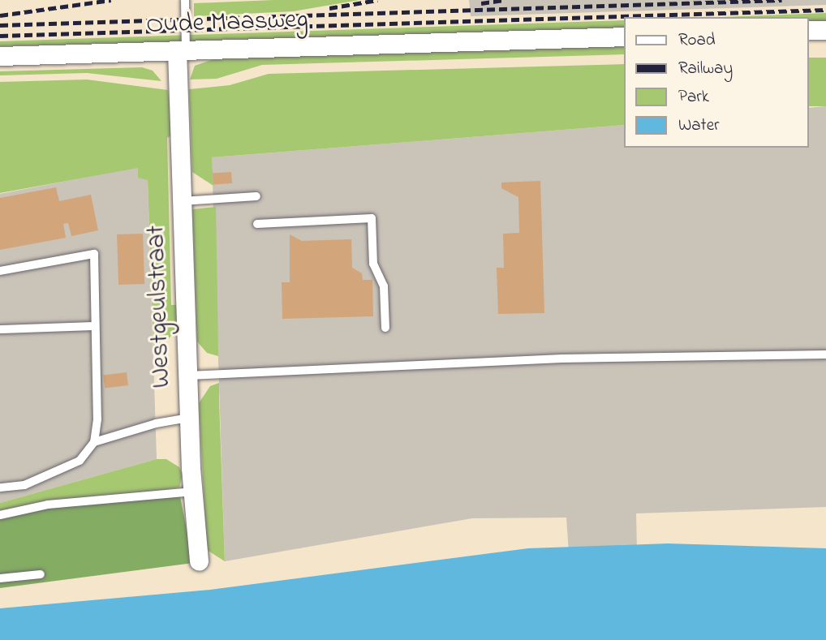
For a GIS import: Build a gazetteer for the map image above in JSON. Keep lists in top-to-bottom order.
{
  "streets": {
    "street": ["Oude Maasweg", "Westgeulstraat"]
  },
  "crossings": [
    ["Oude Maasweg", "Westgeulstraat"]
  ],
  "legend": [
    "Road",
    "Railway",
    "Park",
    "Water"
  ]
}
